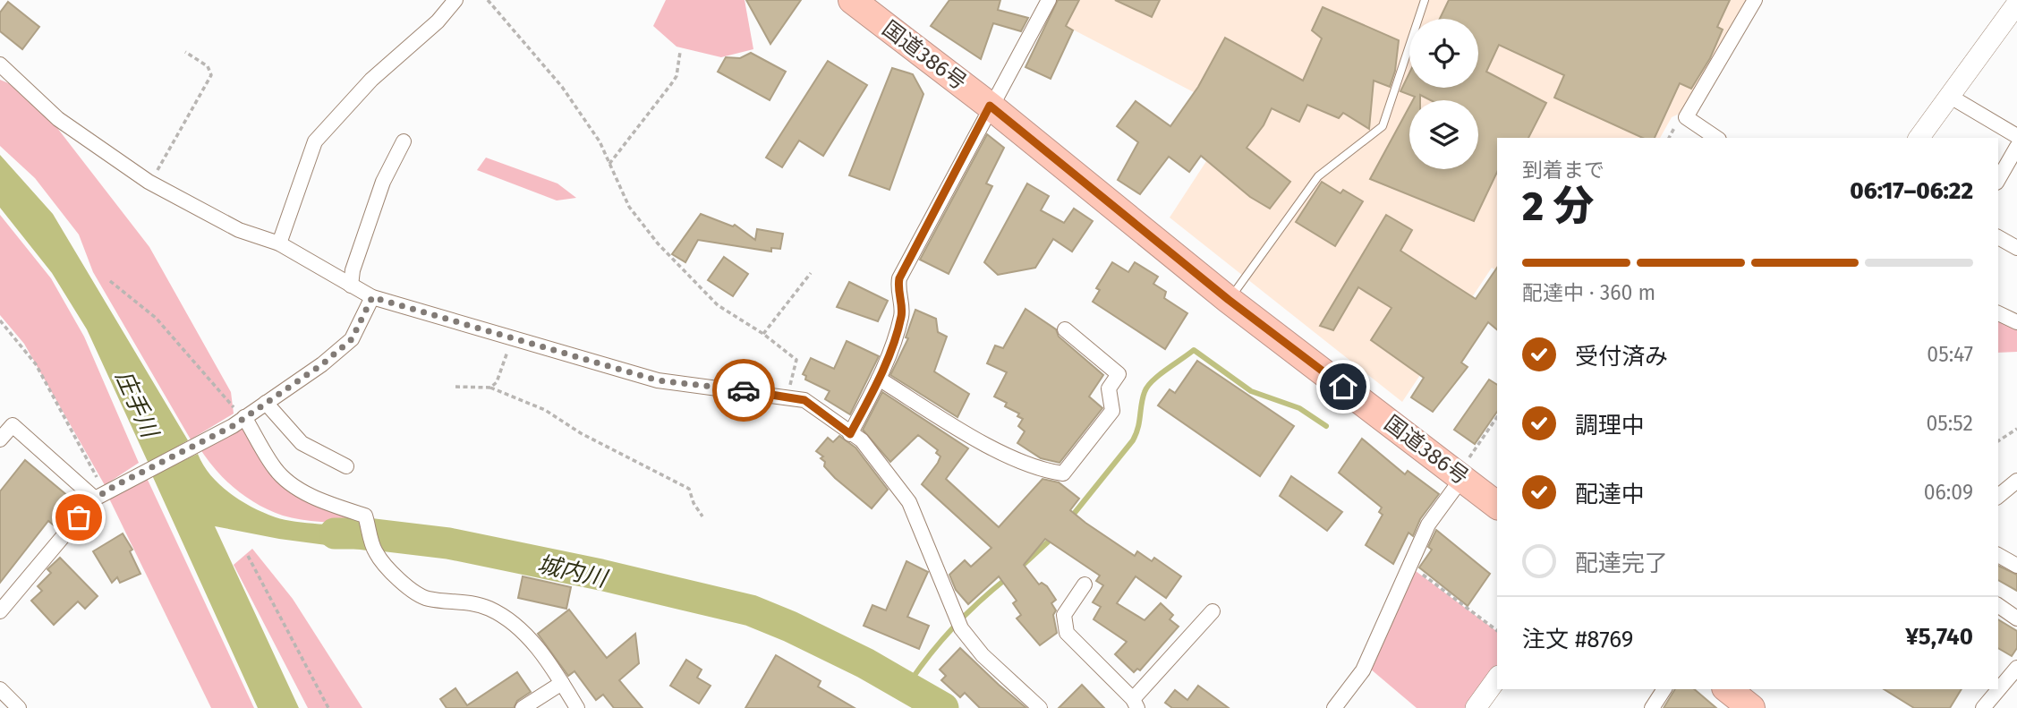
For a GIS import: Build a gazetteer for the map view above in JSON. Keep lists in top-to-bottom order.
{
  "streets": {
    "highway": ["国道386号"]
  },
  "water": ["庄手川", "城内川"],
  "page": {
    "heading": ["2 分", "到着まで", "06:17–06:22"],
    "panel": ["注文 #8769", "¥5,740"],
    "bar": "配達中 · 360 m",
    "list": [
      ["受付済み", "05:47"],
      ["調理中", "05:52"],
      ["配達中", "06:09"],
      "配達完了"
    ]
  }
}
